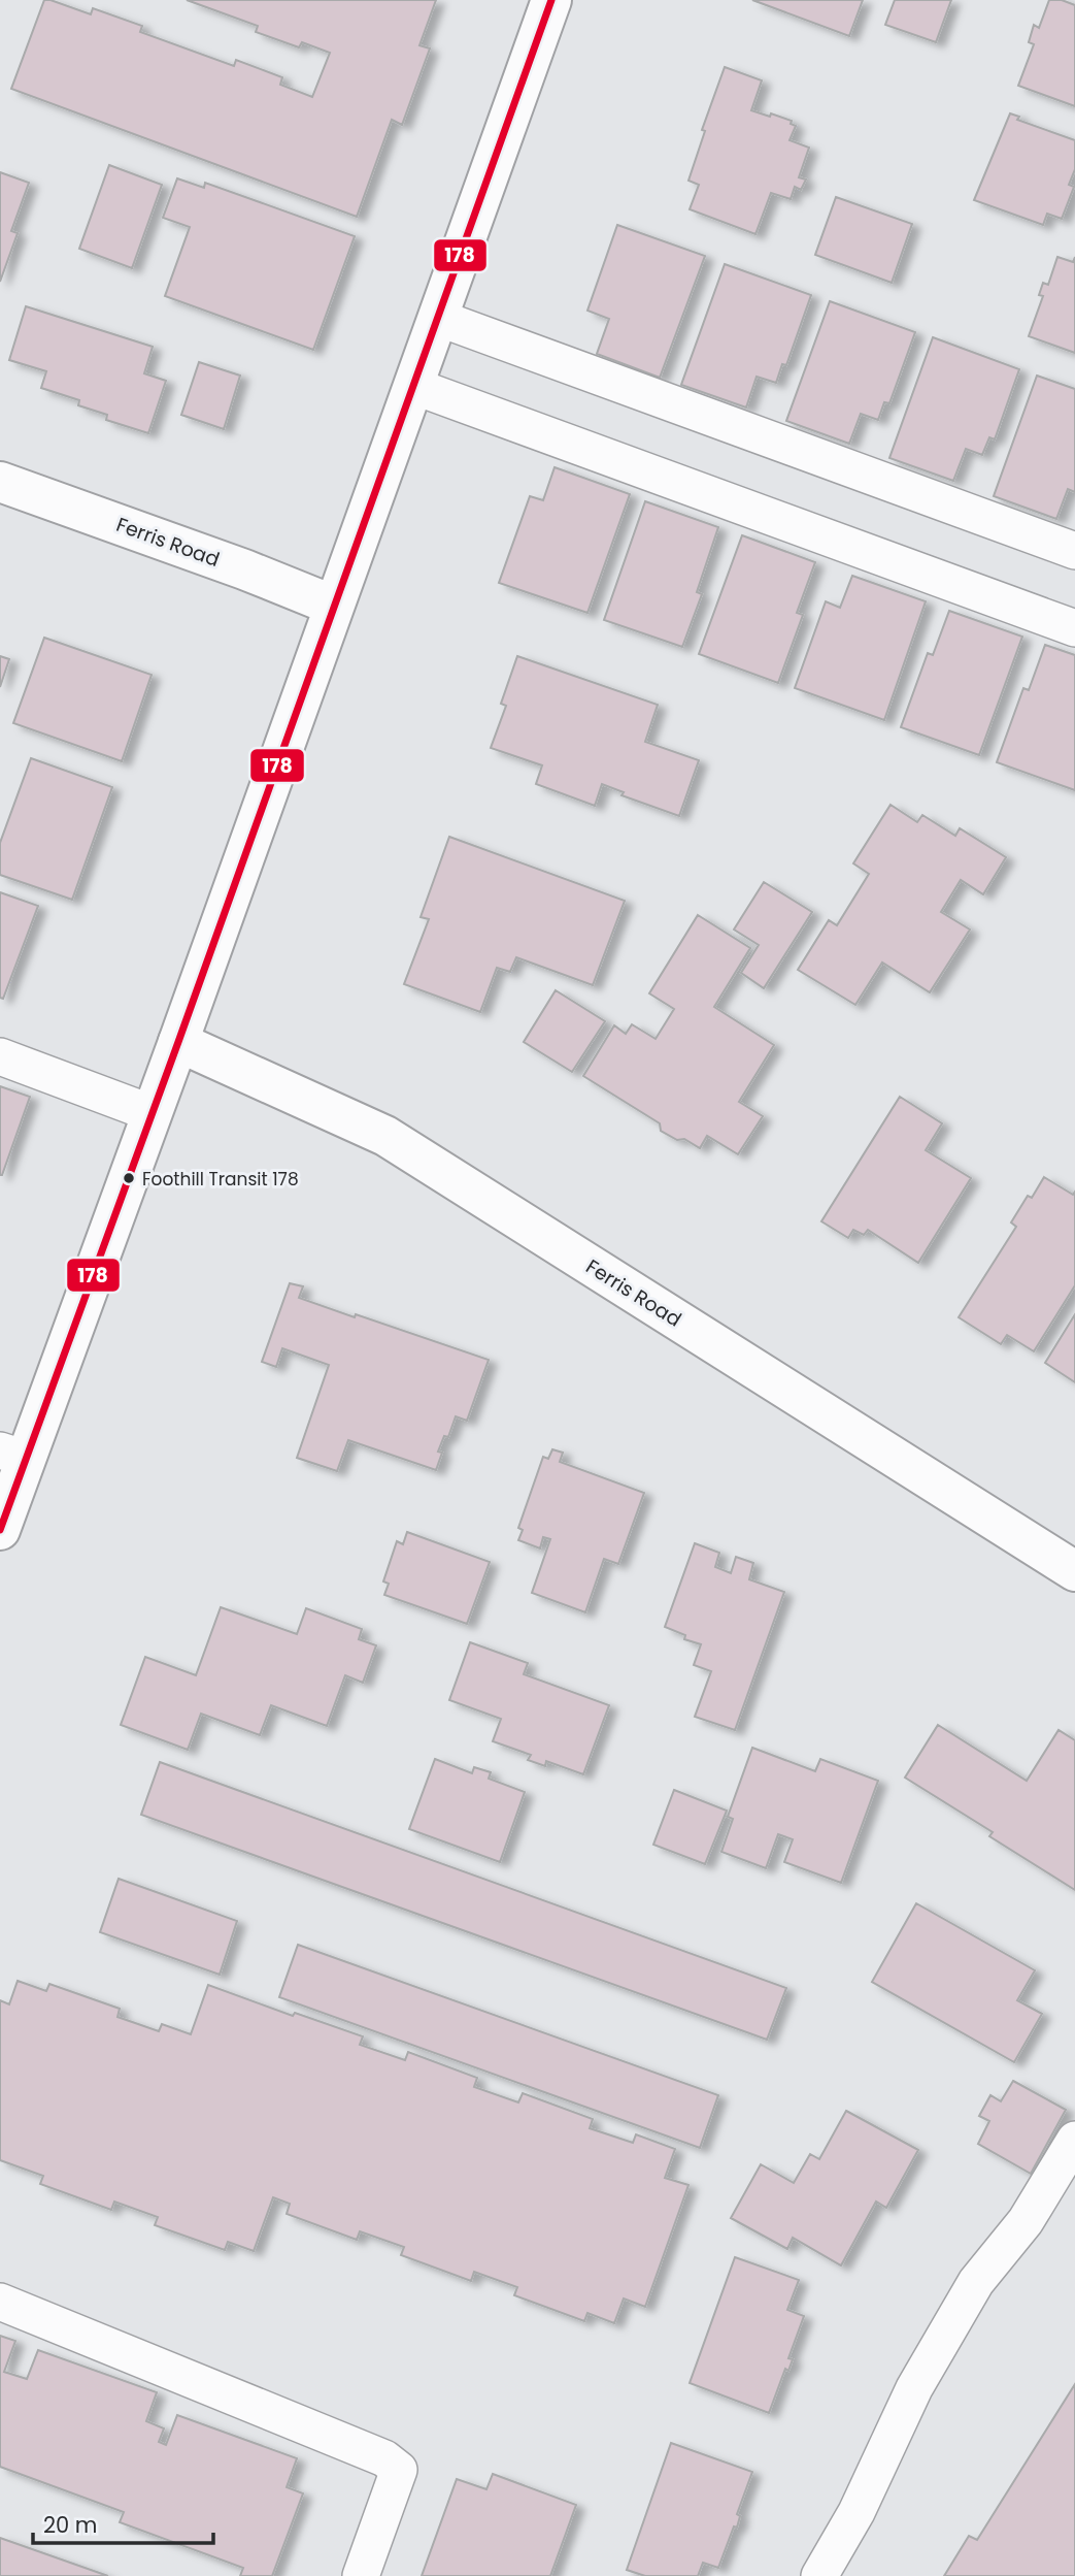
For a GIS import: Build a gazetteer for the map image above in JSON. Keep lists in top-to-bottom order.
{
  "streets": {
    "street": ["Ferris Road"]
  },
  "places": ["Foothill Transit 178"],
  "lines": ["transit line 178"],
  "scale_bar": "20 m"
}
